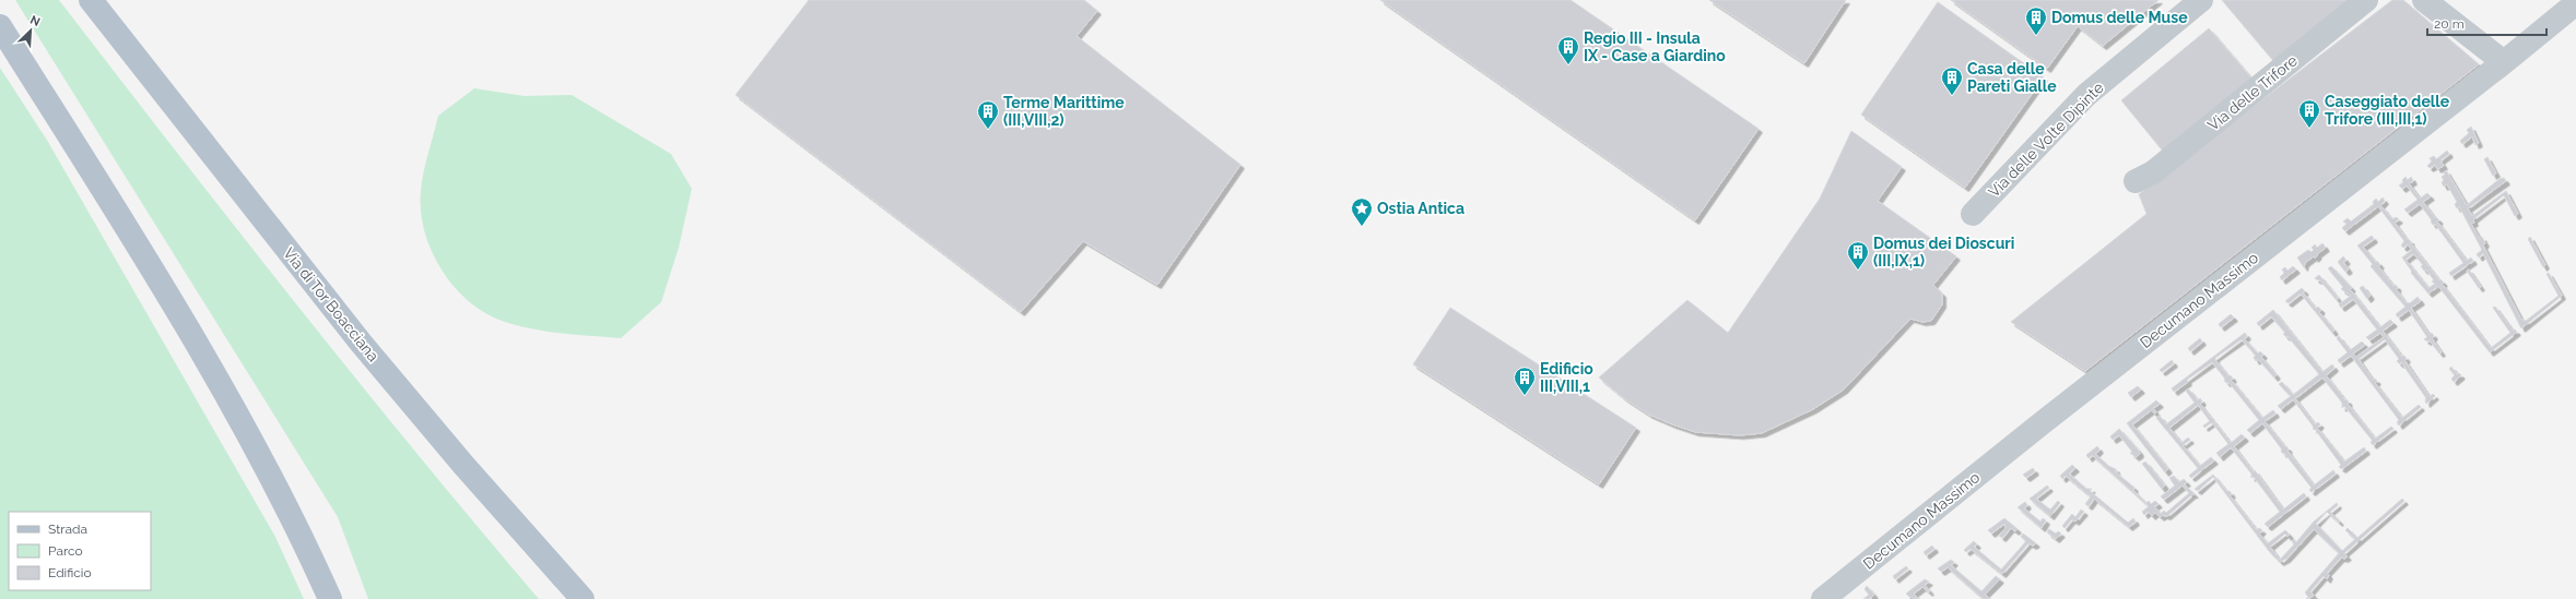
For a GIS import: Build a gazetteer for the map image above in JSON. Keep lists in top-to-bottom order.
{
  "streets": {
    "main road": ["Via di Tor Boacciana"],
    "street": ["Via delle Trifore", "Via delle Volte Dipinte", "Decumano Massimo"]
  },
  "places": {
    "building": [
      "Domus delle Muse",
      "Regio III - Insula IX - Case a Giardino",
      "Casa delle Pareti Gialle",
      "Caseggiato delle Trifore (III,III,1)",
      "Terme Marittime (III,VIII,2)",
      "Domus dei Dioscuri (III,IX,1)",
      "Edificio III,VIII,1"
    ],
    "place": ["Ostia Antica"]
  },
  "legend": ["Strada", "Parco", "Edificio"],
  "scale_bar": "20 m",
  "north": "top right"
}
